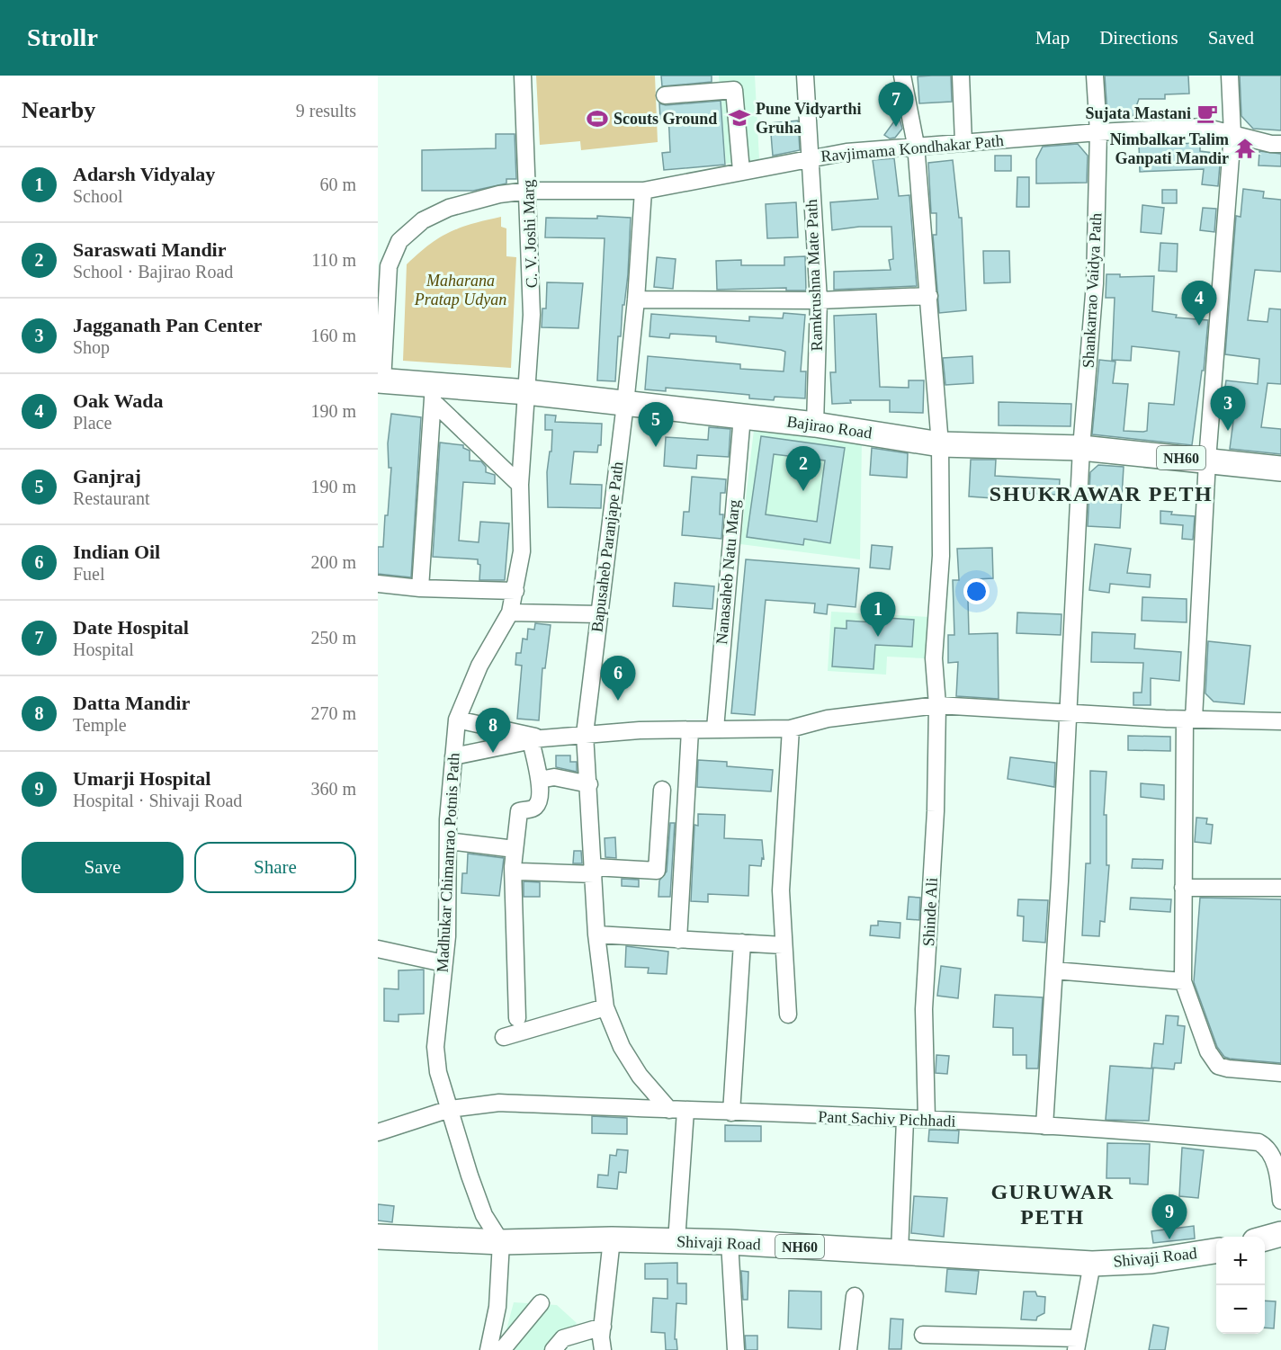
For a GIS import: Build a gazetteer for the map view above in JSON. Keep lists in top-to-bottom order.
{
  "streets": {
    "highway": ["Bajirao Road", "NH60", "Shivaji Road"],
    "street": [
      "Ravjimama Kondhakar Path",
      "C. V. Joshi Marg",
      "Ramkrushna Mate Path",
      "Shankarrao Vaidya Path",
      "Bapusaheb Paranjape Path",
      "Nanasaheb Natu Marg",
      "Madhukar Chimanrao Potnis Path",
      "Shinde Ali",
      "Pant Sachiv Pichhadi"
    ]
  },
  "crossings": [
    ["Ravjimama Kondhakar Path", "C. V. Joshi Marg"],
    ["Ravjimama Kondhakar Path", "Ramkrushna Mate Path"],
    ["Ravjimama Kondhakar Path", "Shankarrao Vaidya Path"],
    ["Ravjimama Kondhakar Path", "Bajirao Road"],
    ["Ravjimama Kondhakar Path", "Bapusaheb Paranjape Path"],
    ["Ravjimama Kondhakar Path", "Shinde Ali"],
    ["C. V. Joshi Marg", "Bajirao Road"],
    ["C. V. Joshi Marg", "Madhukar Chimanrao Potnis Path"],
    ["Ramkrushna Mate Path", "Bajirao Road"],
    ["Shankarrao Vaidya Path", "Bajirao Road"],
    ["Shankarrao Vaidya Path", "Pant Sachiv Pichhadi"],
    ["Bajirao Road", "Bapusaheb Paranjape Path"],
    ["Bajirao Road", "Nanasaheb Natu Marg"],
    ["Bajirao Road", "Madhukar Chimanrao Potnis Path"],
    ["Bajirao Road", "Shinde Ali"],
    ["Bapusaheb Paranjape Path", "Pant Sachiv Pichhadi"],
    ["Madhukar Chimanrao Potnis Path", "Pant Sachiv Pichhadi"],
    ["Madhukar Chimanrao Potnis Path", "Shivaji Road"],
    ["Shinde Ali", "Pant Sachiv Pichhadi"]
  ],
  "districts": ["SHUKRAWAR PETH", "GURUWAR PETH"],
  "parks": ["Maharana Pratap Udyan"],
  "places": {
    "cafe": ["Sujata Mastani"],
    "school or university": ["Pune Vidyarthi Gruha"],
    "sports": ["Scouts Ground"],
    "temple": ["Nimbalkar Talim Ganpati Mandir"]
  },
  "page": {
    "header": "Strollr",
    "nav": ["Map", "Directions", "Saved"],
    "heading": ["Nearby", "9 results"],
    "pins": [
      "7",
      "4",
      "3",
      "5",
      "2",
      "1",
      "6",
      "8",
      "9"
    ],
    "list": [
      {
        "mark": "1",
        "name": "Adarsh Vidyalay",
        "note": "School",
        "value": "60 m"
      },
      {
        "mark": "2",
        "name": "Saraswati Mandir",
        "note": "School · Bajirao Road",
        "value": "110 m"
      },
      {
        "mark": "3",
        "name": "Jagganath Pan Center",
        "note": "Shop",
        "value": "160 m"
      },
      {
        "mark": "4",
        "name": "Oak Wada",
        "note": "Place",
        "value": "190 m"
      },
      {
        "mark": "5",
        "name": "Ganjraj",
        "note": "Restaurant",
        "value": "190 m"
      },
      {
        "mark": "6",
        "name": "Indian Oil",
        "note": "Fuel",
        "value": "200 m"
      },
      {
        "mark": "7",
        "name": "Date Hospital",
        "note": "Hospital",
        "value": "250 m"
      },
      {
        "mark": "8",
        "name": "Datta Mandir",
        "note": "Temple",
        "value": "270 m"
      },
      {
        "mark": "9",
        "name": "Umarji Hospital",
        "note": "Hospital · Shivaji Road",
        "value": "360 m"
      }
    ],
    "buttons": ["Save", "Share"],
    "map_buttons": ["+", "−"]
  }
}
